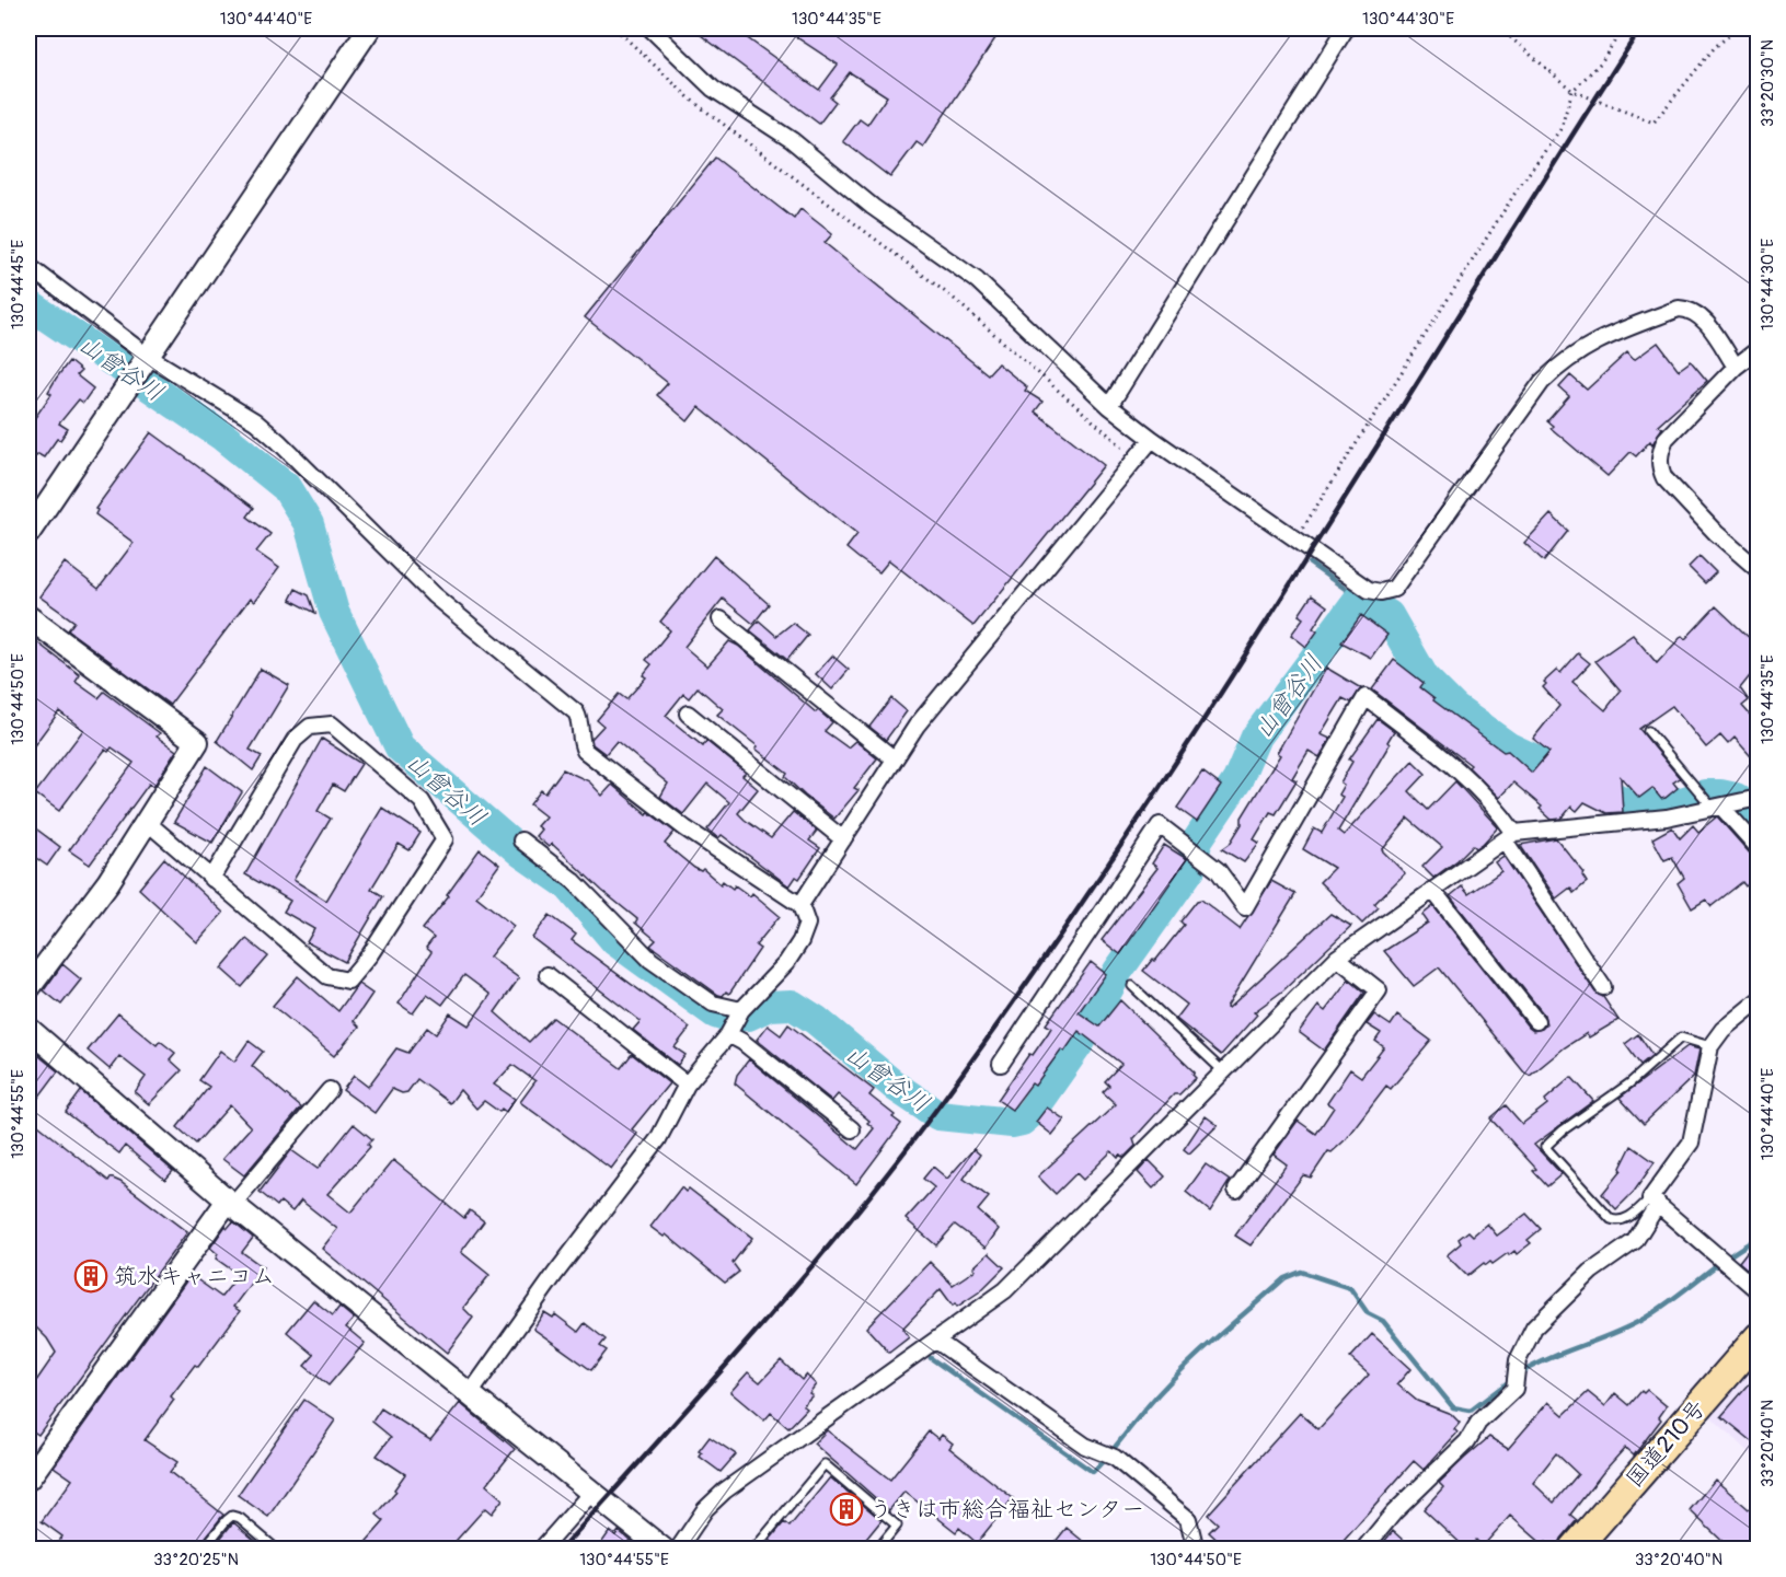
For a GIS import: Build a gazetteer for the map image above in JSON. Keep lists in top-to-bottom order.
{
  "streets": {
    "highway": ["国道210号"]
  },
  "water": ["山曾谷川"],
  "places": {
    "building": ["筑水キャニコム", "うきは市総合福祉センター"]
  },
  "coordinates": [
    "130°44'40\"E",
    "130°44'35\"E",
    "130°44'30\"E",
    "33°20'30\"N",
    "130°44'45\"E",
    "130°44'50\"E",
    "130°44'55\"E",
    "33°20'40\"N",
    "33°20'25\"N"
  ]
}
